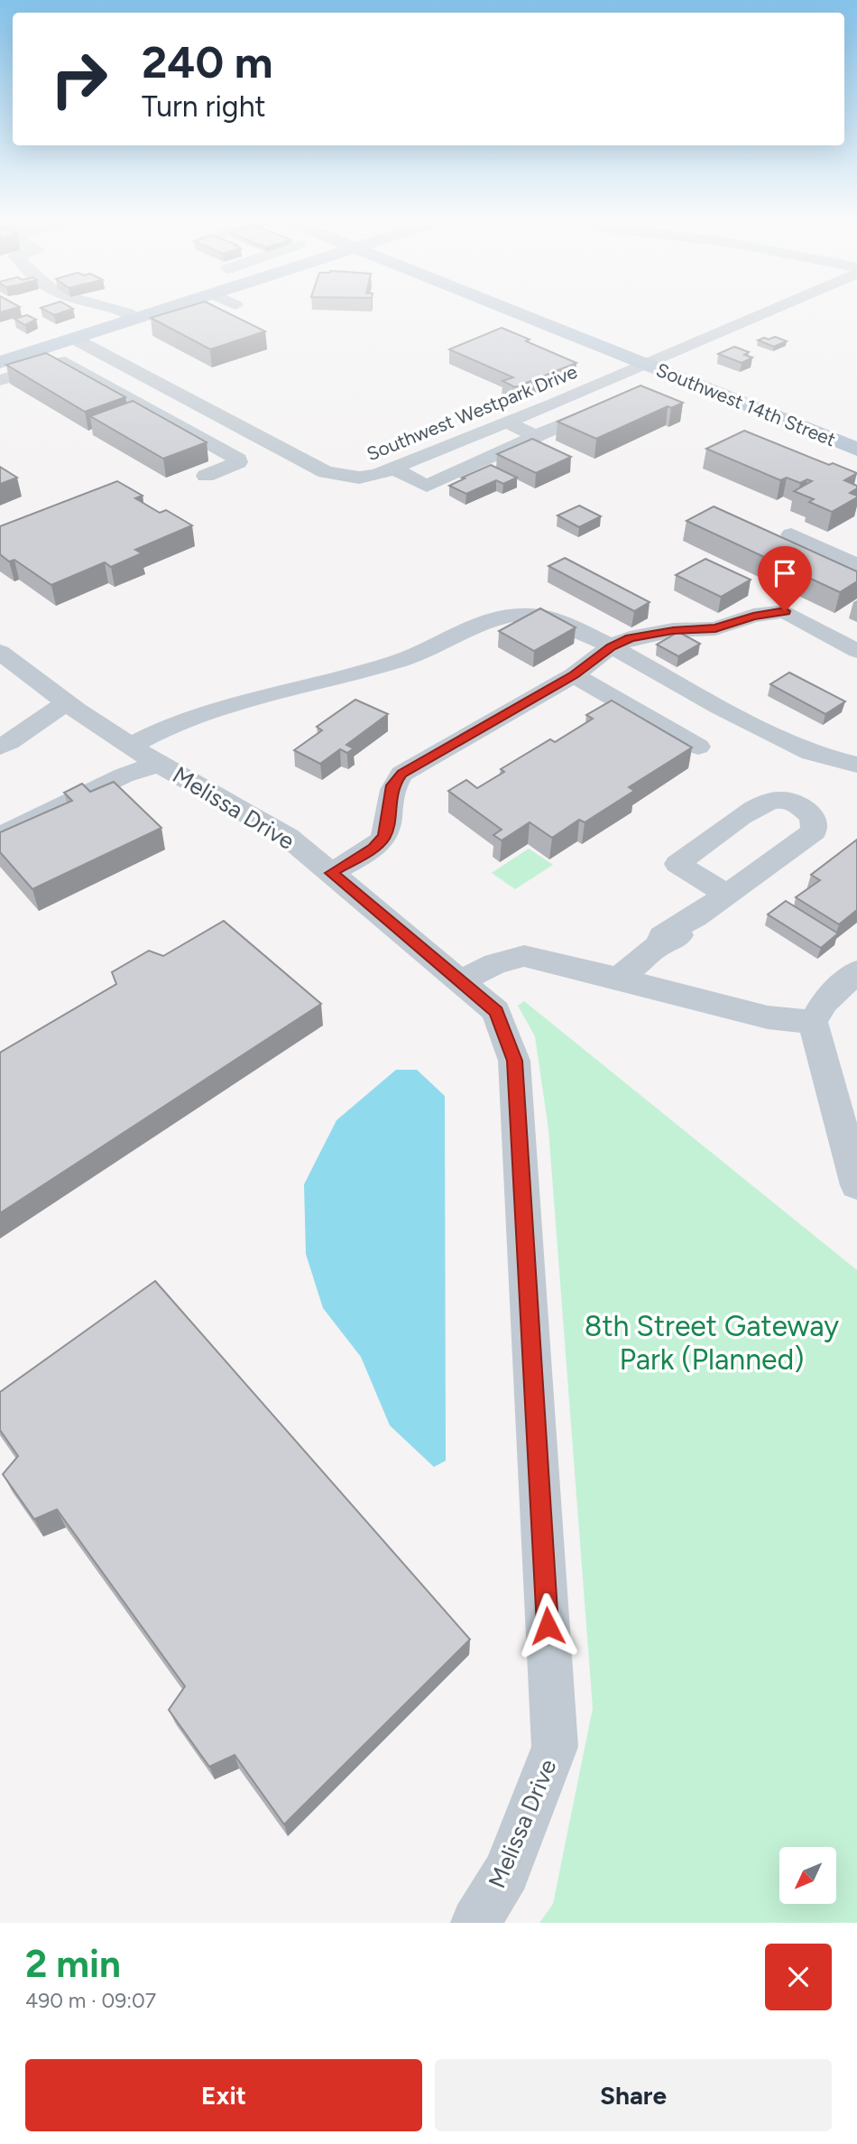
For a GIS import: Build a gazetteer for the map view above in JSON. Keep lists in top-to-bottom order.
{
  "streets": {
    "main road": ["Southwest 14th Street"],
    "street": ["Southwest Westpark Drive", "Melissa Drive"]
  },
  "crossings": [
    ["Southwest 14th Street", "Southwest Westpark Drive"]
  ],
  "parks": ["8th Street Gateway Park (Planned)"],
  "north": "bottom left",
  "page": {
    "turn": ["240 m", "Turn right"],
    "heading": ["2 min", "490 m · 09:07"],
    "buttons": ["Exit", "Share"]
  }
}
